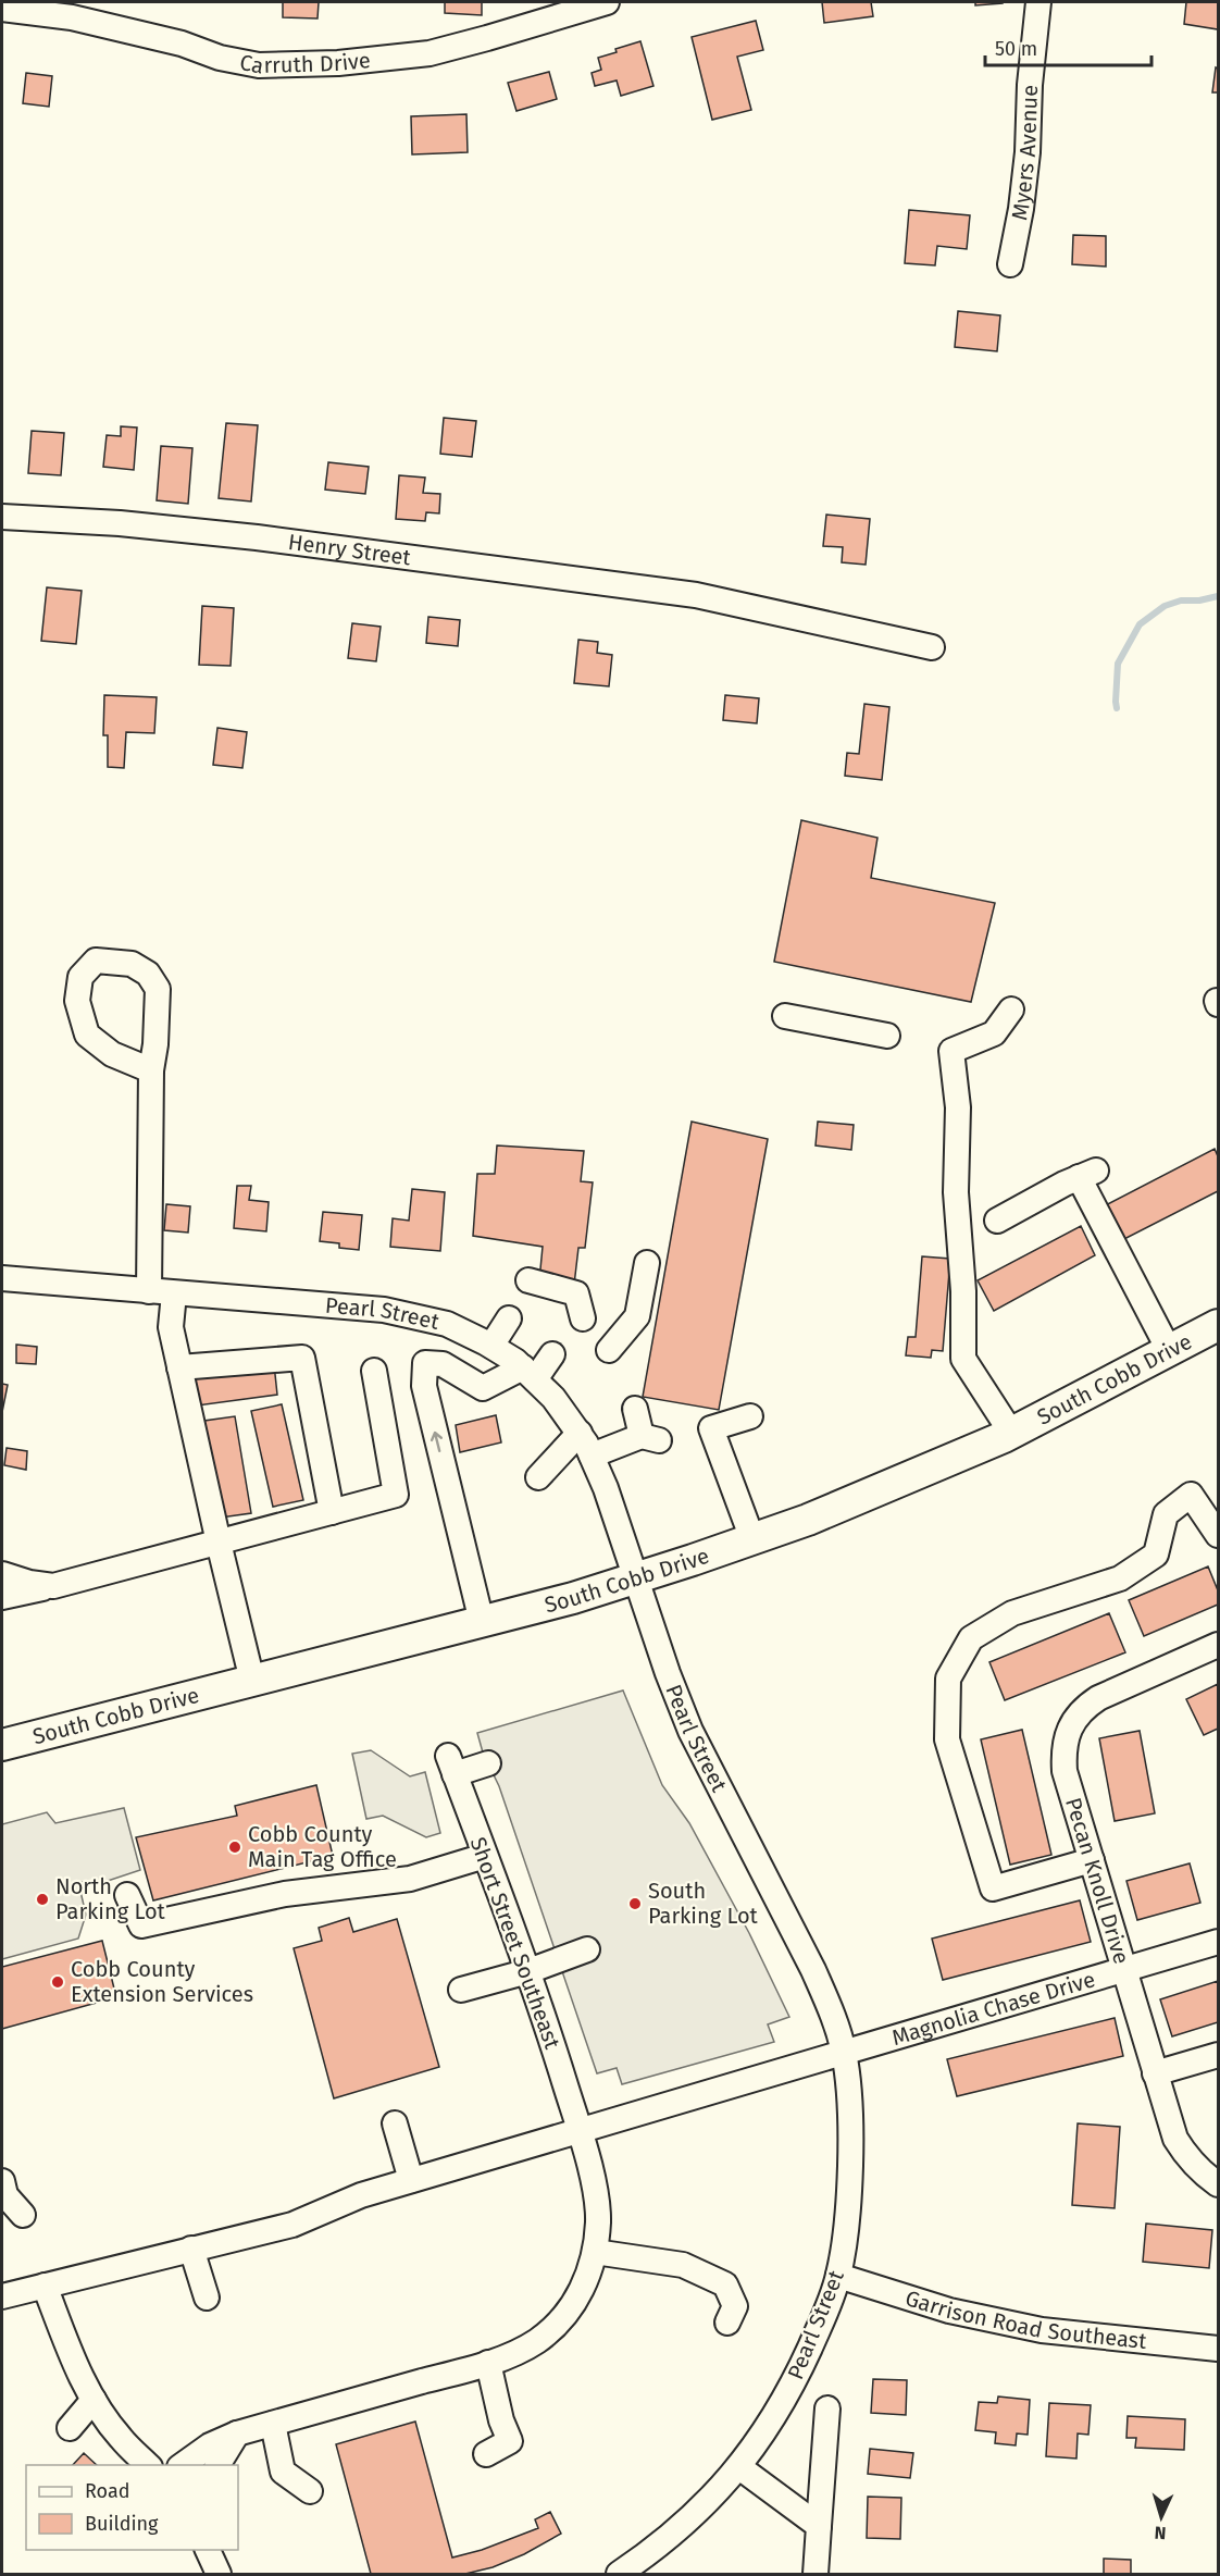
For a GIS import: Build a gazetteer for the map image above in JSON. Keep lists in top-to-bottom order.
{
  "streets": {
    "main road": ["South Cobb Drive"],
    "street": [
      "Carruth Drive",
      "Myers Avenue",
      "Henry Street",
      "Pearl Street",
      "Pecan Knoll Drive",
      "Short Street Southeast",
      "Magnolia Chase Drive",
      "Garrison Road Southeast"
    ]
  },
  "crossings": [
    ["Pearl Street", "South Cobb Drive"],
    ["Pearl Street", "Magnolia Chase Drive"],
    ["Pearl Street", "Garrison Road Southeast"],
    ["Pecan Knoll Drive", "Magnolia Chase Drive"],
    ["Short Street Southeast", "Magnolia Chase Drive"]
  ],
  "places": [
    "Cobb County Main Tag Office",
    "North Parking Lot",
    "South Parking Lot",
    "Cobb County Extension Services"
  ],
  "legend": ["Road", "Building"],
  "scale_bar": "50 m",
  "north": "bottom"
}
